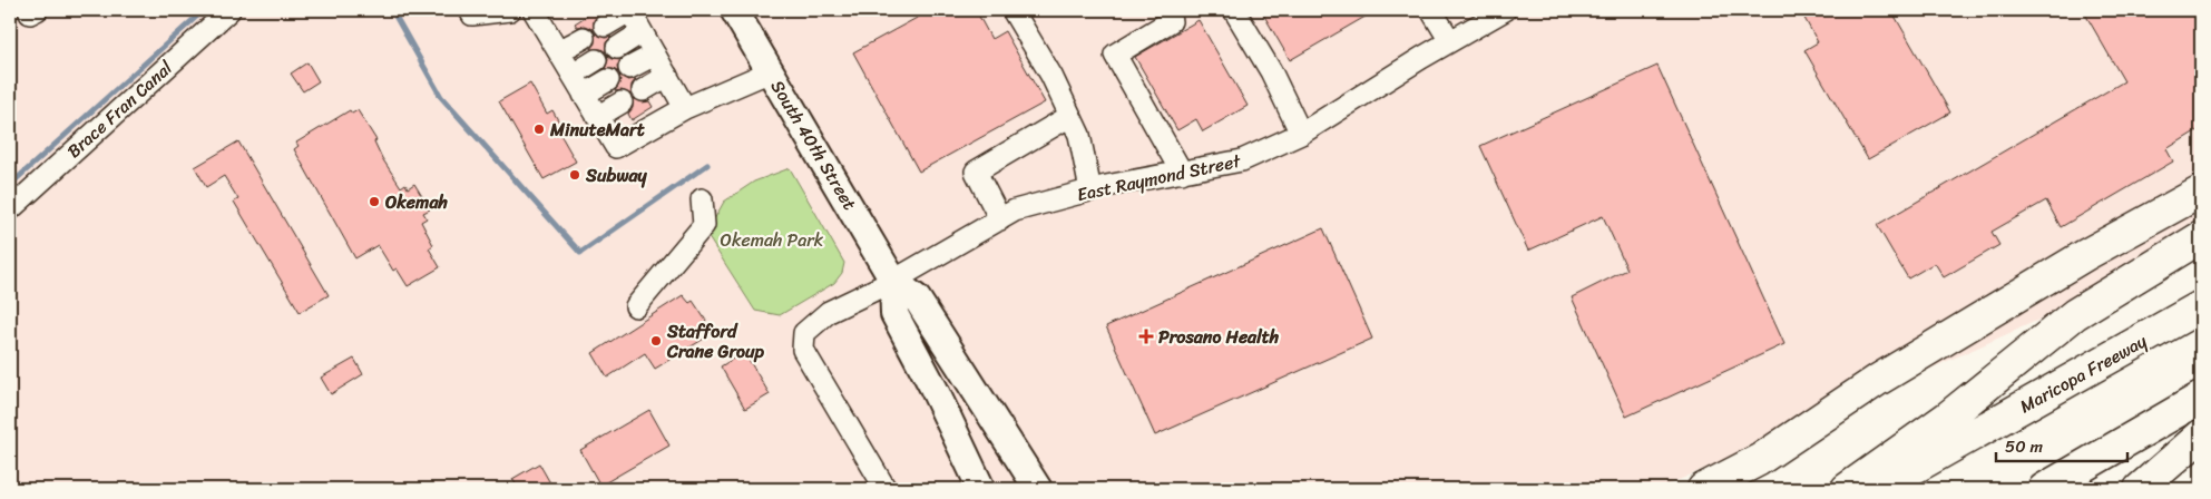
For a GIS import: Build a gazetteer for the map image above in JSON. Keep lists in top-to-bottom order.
{
  "streets": {
    "highway": ["Maricopa Freeway"],
    "main road": ["South 40th Street"],
    "street": ["Brace Fran Canal", "East Raymond Street"]
  },
  "crossings": [
    ["South 40th Street", "East Raymond Street"]
  ],
  "parks": ["Okemah Park"],
  "places": {
    "other": [
      "MinuteMart",
      "Subway",
      "Okemah",
      "Stafford Crane Group"
    ],
    "health": ["Prosano Health"]
  },
  "scale_bar": "50 m"
}
